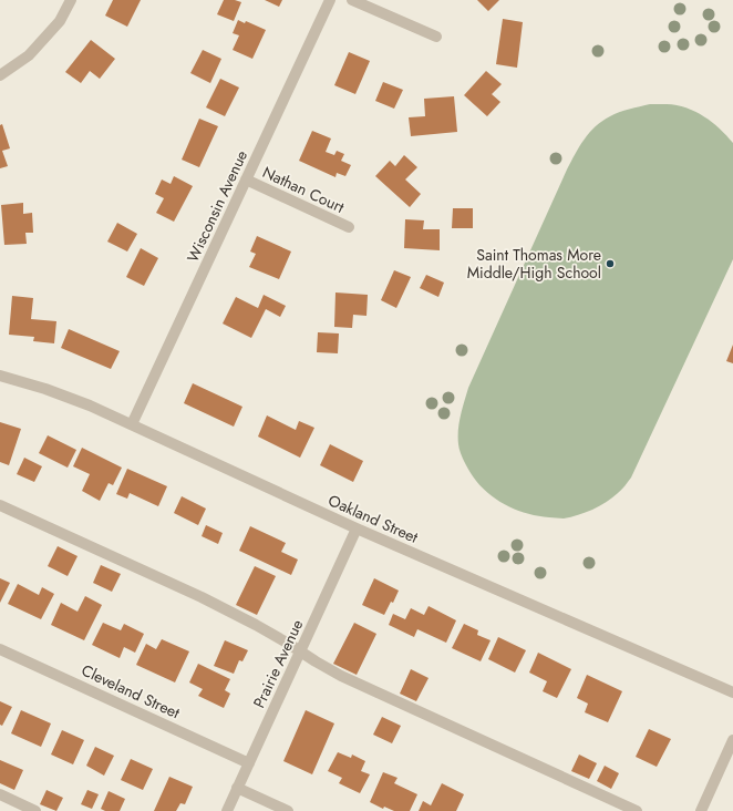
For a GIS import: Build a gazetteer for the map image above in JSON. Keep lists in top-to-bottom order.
{
  "streets": {
    "street": [
      "Nathan Court",
      "Wisconsin Avenue",
      "Oakland Street",
      "Prairie Avenue",
      "Cleveland Street"
    ]
  },
  "crossings": [
    ["Nathan Court", "Wisconsin Avenue"],
    ["Wisconsin Avenue", "Oakland Street"],
    ["Oakland Street", "Prairie Avenue"],
    ["Prairie Avenue", "Cleveland Street"]
  ],
  "places": ["Saint Thomas More Middle/High School"]
}
